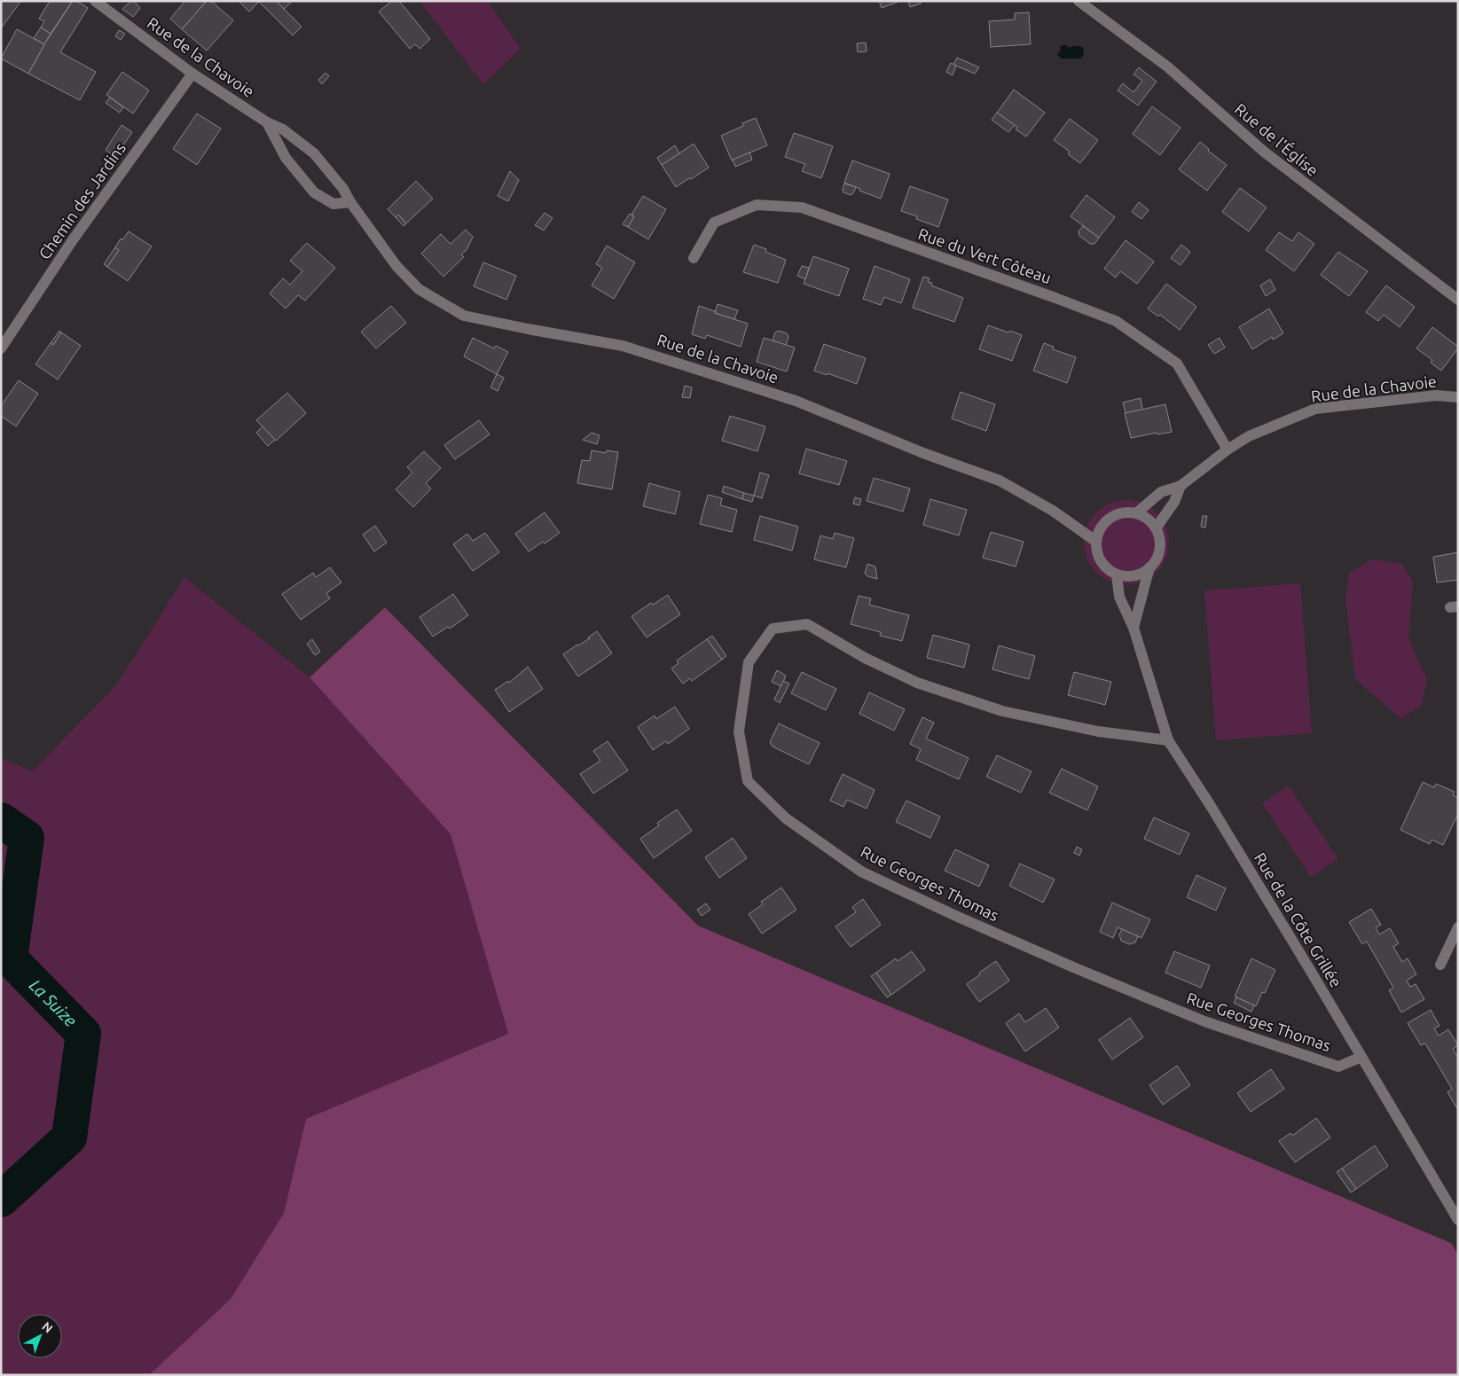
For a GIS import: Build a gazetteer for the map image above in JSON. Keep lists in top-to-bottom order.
{
  "streets": {
    "street": [
      "Rue de la Chavoie",
      "Rue de l'Église",
      "Chemin des Jardins",
      "Rue du Vert Côteau",
      "Rue Georges Thomas",
      "Rue de la Côte Grillée"
    ]
  },
  "crossings": [
    ["Rue de la Chavoie", "Chemin des Jardins"],
    ["Rue de la Chavoie", "Rue du Vert Côteau"],
    ["Rue de la Chavoie", "Rue de la Côte Grillée"],
    ["Rue Georges Thomas", "Rue de la Côte Grillée"]
  ],
  "water": ["La Suize"],
  "north": "top right"
}
